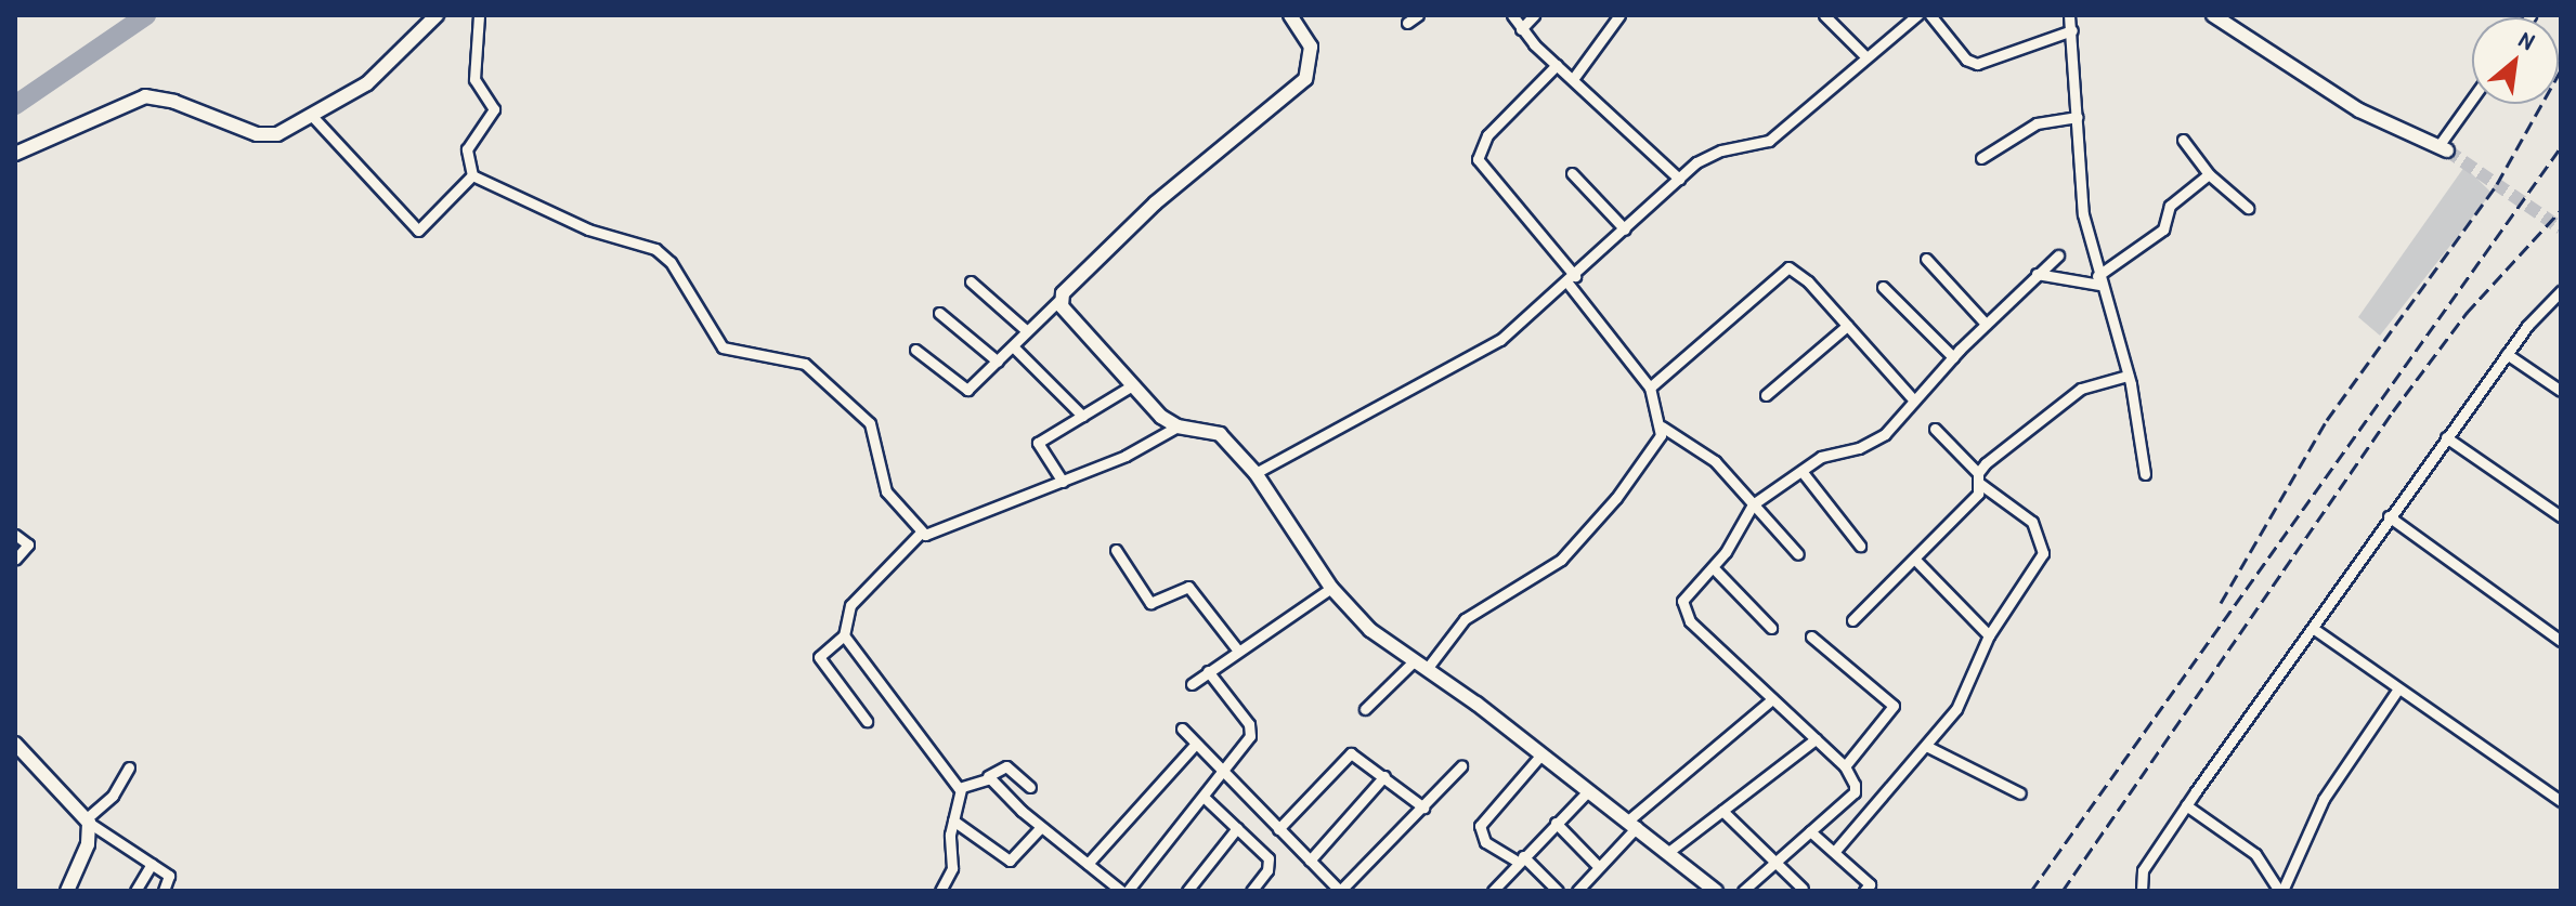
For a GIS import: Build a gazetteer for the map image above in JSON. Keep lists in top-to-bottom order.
{
  "north": "top right"
}
